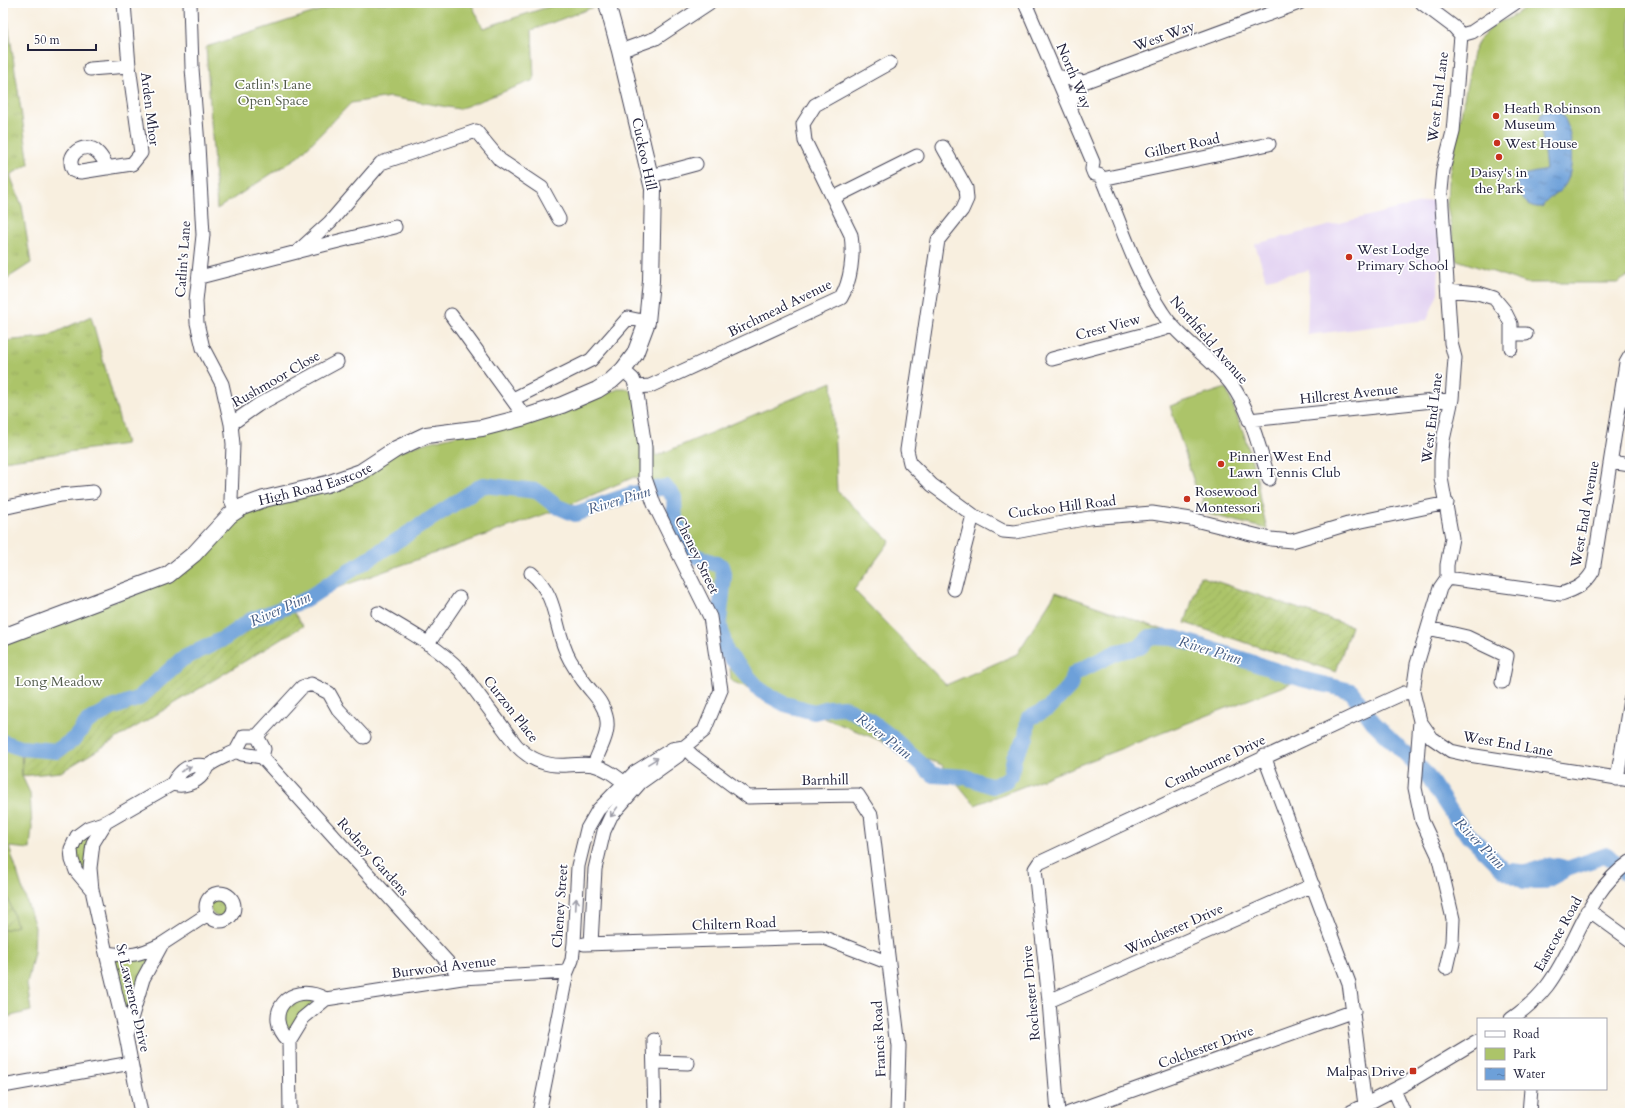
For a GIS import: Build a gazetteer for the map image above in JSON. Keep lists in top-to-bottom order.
{
  "streets": {
    "main road": ["Cuckoo Hill", "High Road Eastcote"],
    "street": [
      "West Way",
      "North Way",
      "West End Lane",
      "Arden Mhor",
      "Gilbert Road",
      "Catlin's Lane",
      "Birchmead Avenue",
      "Crest View",
      "Northfield Avenue",
      "Rushmoor Close",
      "Hillcrest Avenue",
      "Cuckoo Hill Road",
      "West End Avenue",
      "Cheney Street",
      "Curzon Place",
      "Cranbourne Drive",
      "Barnhill",
      "Rodney Gardens",
      "Chiltern Road",
      "Winchester Drive",
      "Eastcote Road",
      "Burwood Avenue",
      "Rochester Drive",
      "St Lawrence Drive",
      "Francis Road",
      "Colchester Drive"
    ]
  },
  "crossings": [
    ["North Way", "Gilbert Road"],
    ["North Way", "Northfield Avenue"],
    ["West End Lane", "Hillcrest Avenue"],
    ["West End Lane", "Cuckoo Hill Road"],
    ["West End Lane", "West End Avenue"],
    ["West End Lane", "Cranbourne Drive"],
    ["Gilbert Road", "Northfield Avenue"],
    ["Cuckoo Hill", "High Road Eastcote"],
    ["Catlin's Lane", "Rushmoor Close"],
    ["Catlin's Lane", "High Road Eastcote"],
    ["Birchmead Avenue", "Cheney Street"],
    ["Crest View", "Northfield Avenue"],
    ["Northfield Avenue", "Hillcrest Avenue"],
    ["High Road Eastcote", "Cheney Street"],
    ["Cheney Street", "Curzon Place"],
    ["Cheney Street", "Barnhill"],
    ["Cheney Street", "Chiltern Road"],
    ["Cheney Street", "Burwood Avenue"],
    ["Cranbourne Drive", "Rochester Drive"],
    ["Barnhill", "Chiltern Road"],
    ["Barnhill", "Francis Road"],
    ["Rodney Gardens", "Burwood Avenue"],
    ["Chiltern Road", "Francis Road"],
    ["Winchester Drive", "Rochester Drive"]
  ],
  "water": ["River Pinn"],
  "parks": ["Catlin's Lane Open Space", "Long Meadow"],
  "places": {
    "other": [
      "Heath Robinson Museum",
      "West House",
      "Daisy's in the Park",
      "West Lodge Primary School",
      "Pinner West End Lawn Tennis Club",
      "Rosewood Montessori"
    ],
    "transit": ["Malpas Drive"]
  },
  "legend": ["Road", "Park", "Water"],
  "scale_bar": "50 m"
}
